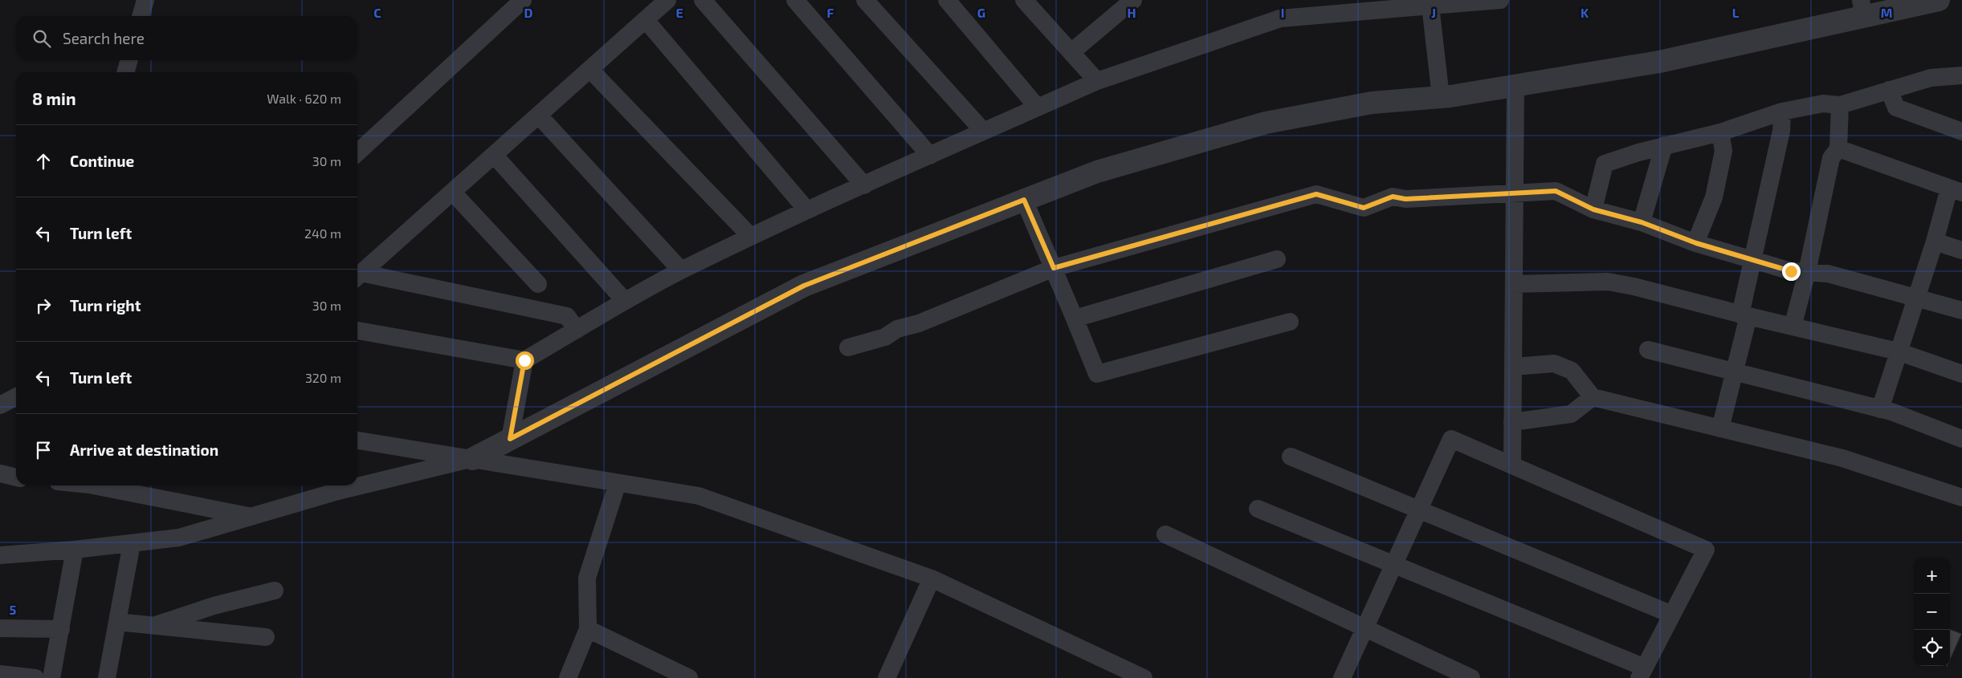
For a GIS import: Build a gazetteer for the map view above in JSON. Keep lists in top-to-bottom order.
{
  "page": {
    "search": "Search here",
    "heading": ["8 min", "Walk · 620 m"],
    "list": [
      ["Continue", "30 m"],
      ["Turn left", "240 m"],
      ["Turn right", "30 m"],
      ["Turn left", "320 m"],
      "Arrive at destination"
    ],
    "map_buttons": ["+", "−"]
  },
  "grid": {
    "columns": [
      "C",
      "D",
      "E",
      "F",
      "G",
      "H",
      "I",
      "J",
      "K",
      "L",
      "M"
    ],
    "rows": ["5"]
  }
}
